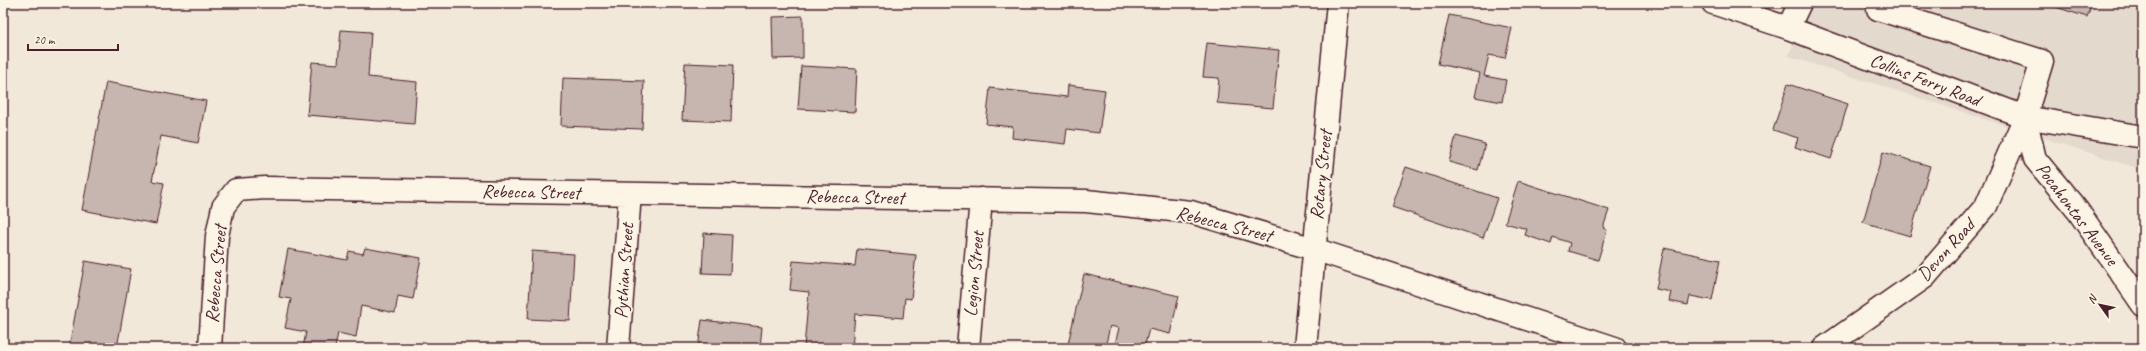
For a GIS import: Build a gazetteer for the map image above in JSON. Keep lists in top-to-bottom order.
{
  "streets": {
    "street": [
      "Collins Ferry Road",
      "Rotary Street",
      "Rebecca Street",
      "Pocahontas Avenue",
      "Devon Road",
      "Pythian Street",
      "Legion Street"
    ]
  },
  "crossings": [
    ["Collins Ferry Road", "Pocahontas Avenue"],
    ["Collins Ferry Road", "Devon Road"],
    ["Rotary Street", "Rebecca Street"],
    ["Rebecca Street", "Pythian Street"],
    ["Rebecca Street", "Legion Street"],
    ["Pocahontas Avenue", "Devon Road"]
  ],
  "scale_bar": "20 m",
  "north": "top left"
}
